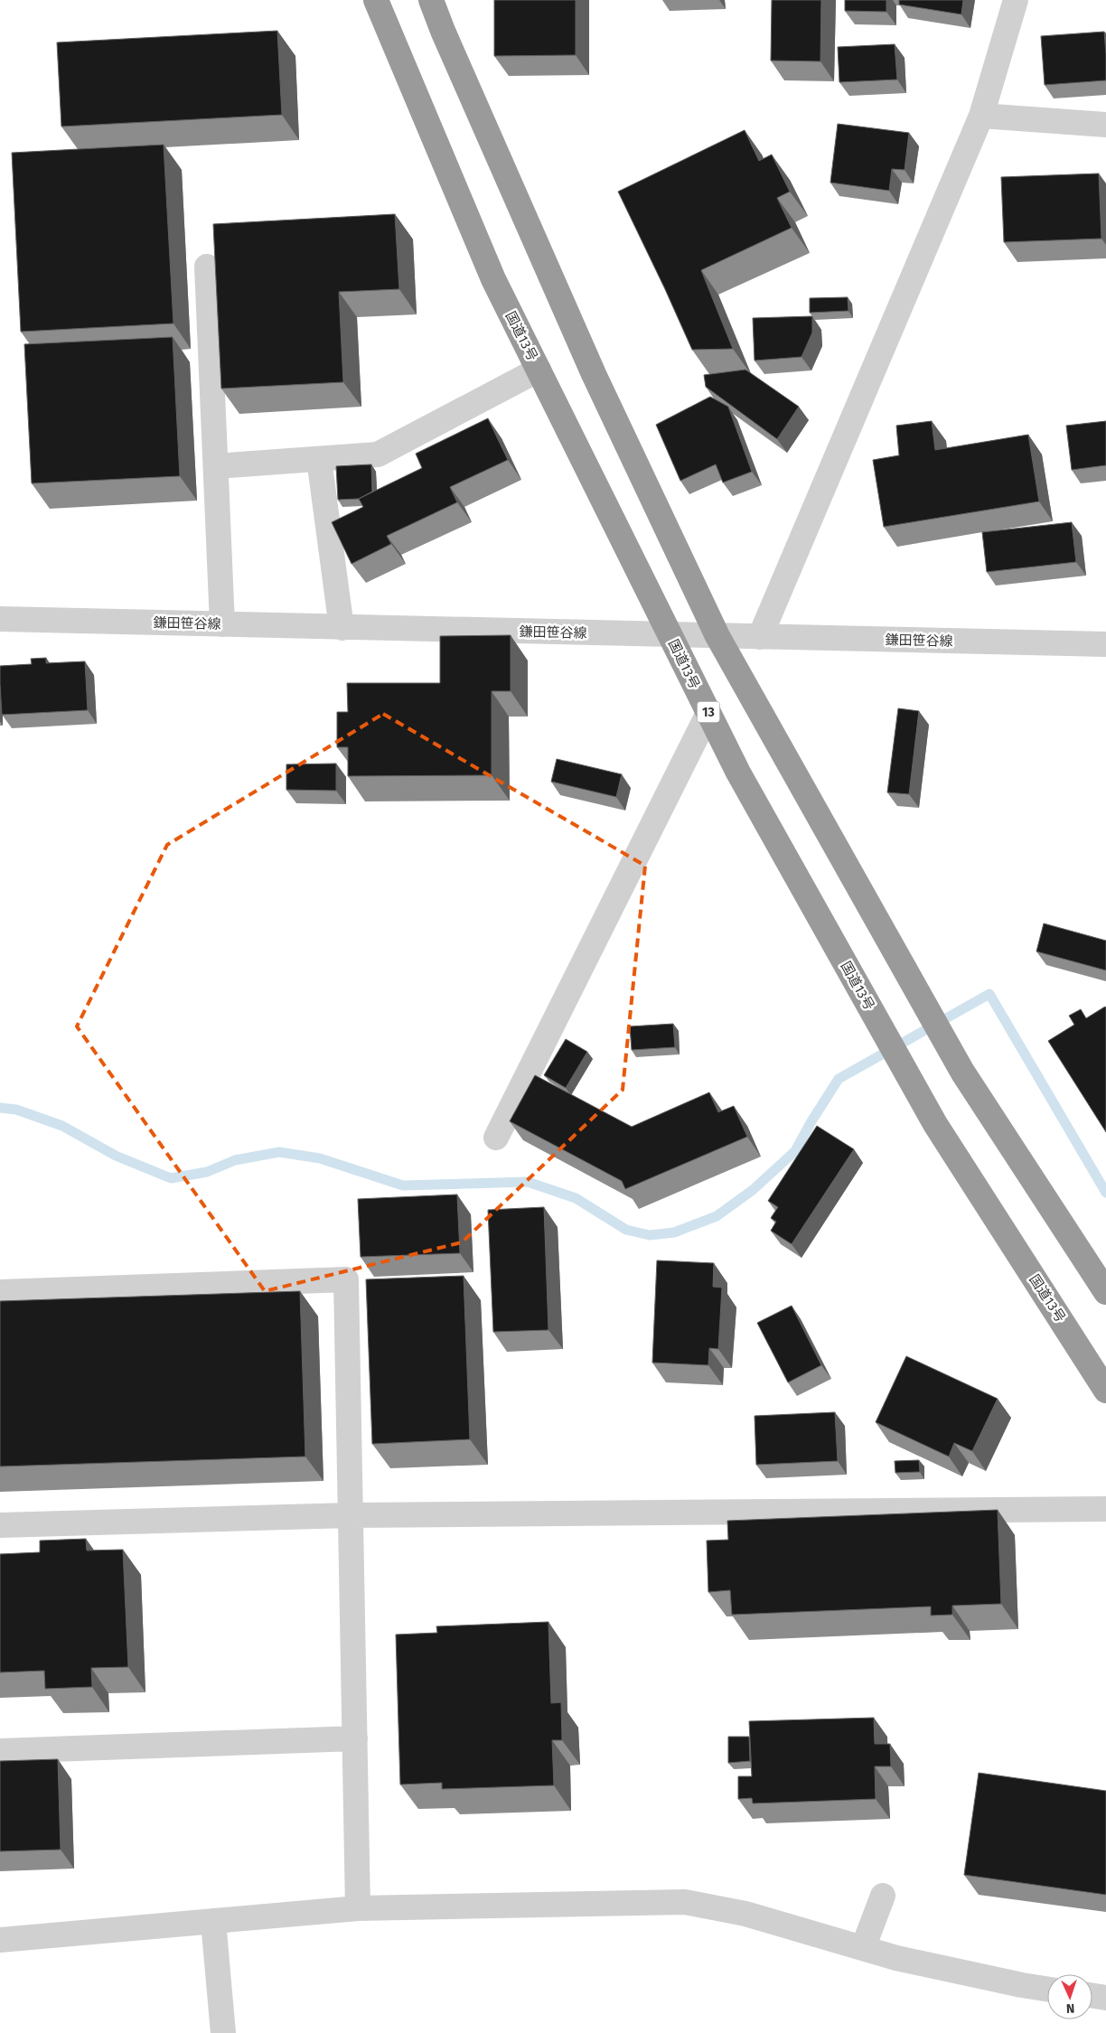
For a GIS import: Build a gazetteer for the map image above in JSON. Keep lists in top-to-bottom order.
{
  "streets": {
    "highway": ["国道13号", "13"],
    "street": ["鎌田笹谷線"]
  },
  "crossings": [
    ["国道13号", "鎌田笹谷線"]
  ],
  "north": "bottom"
}
